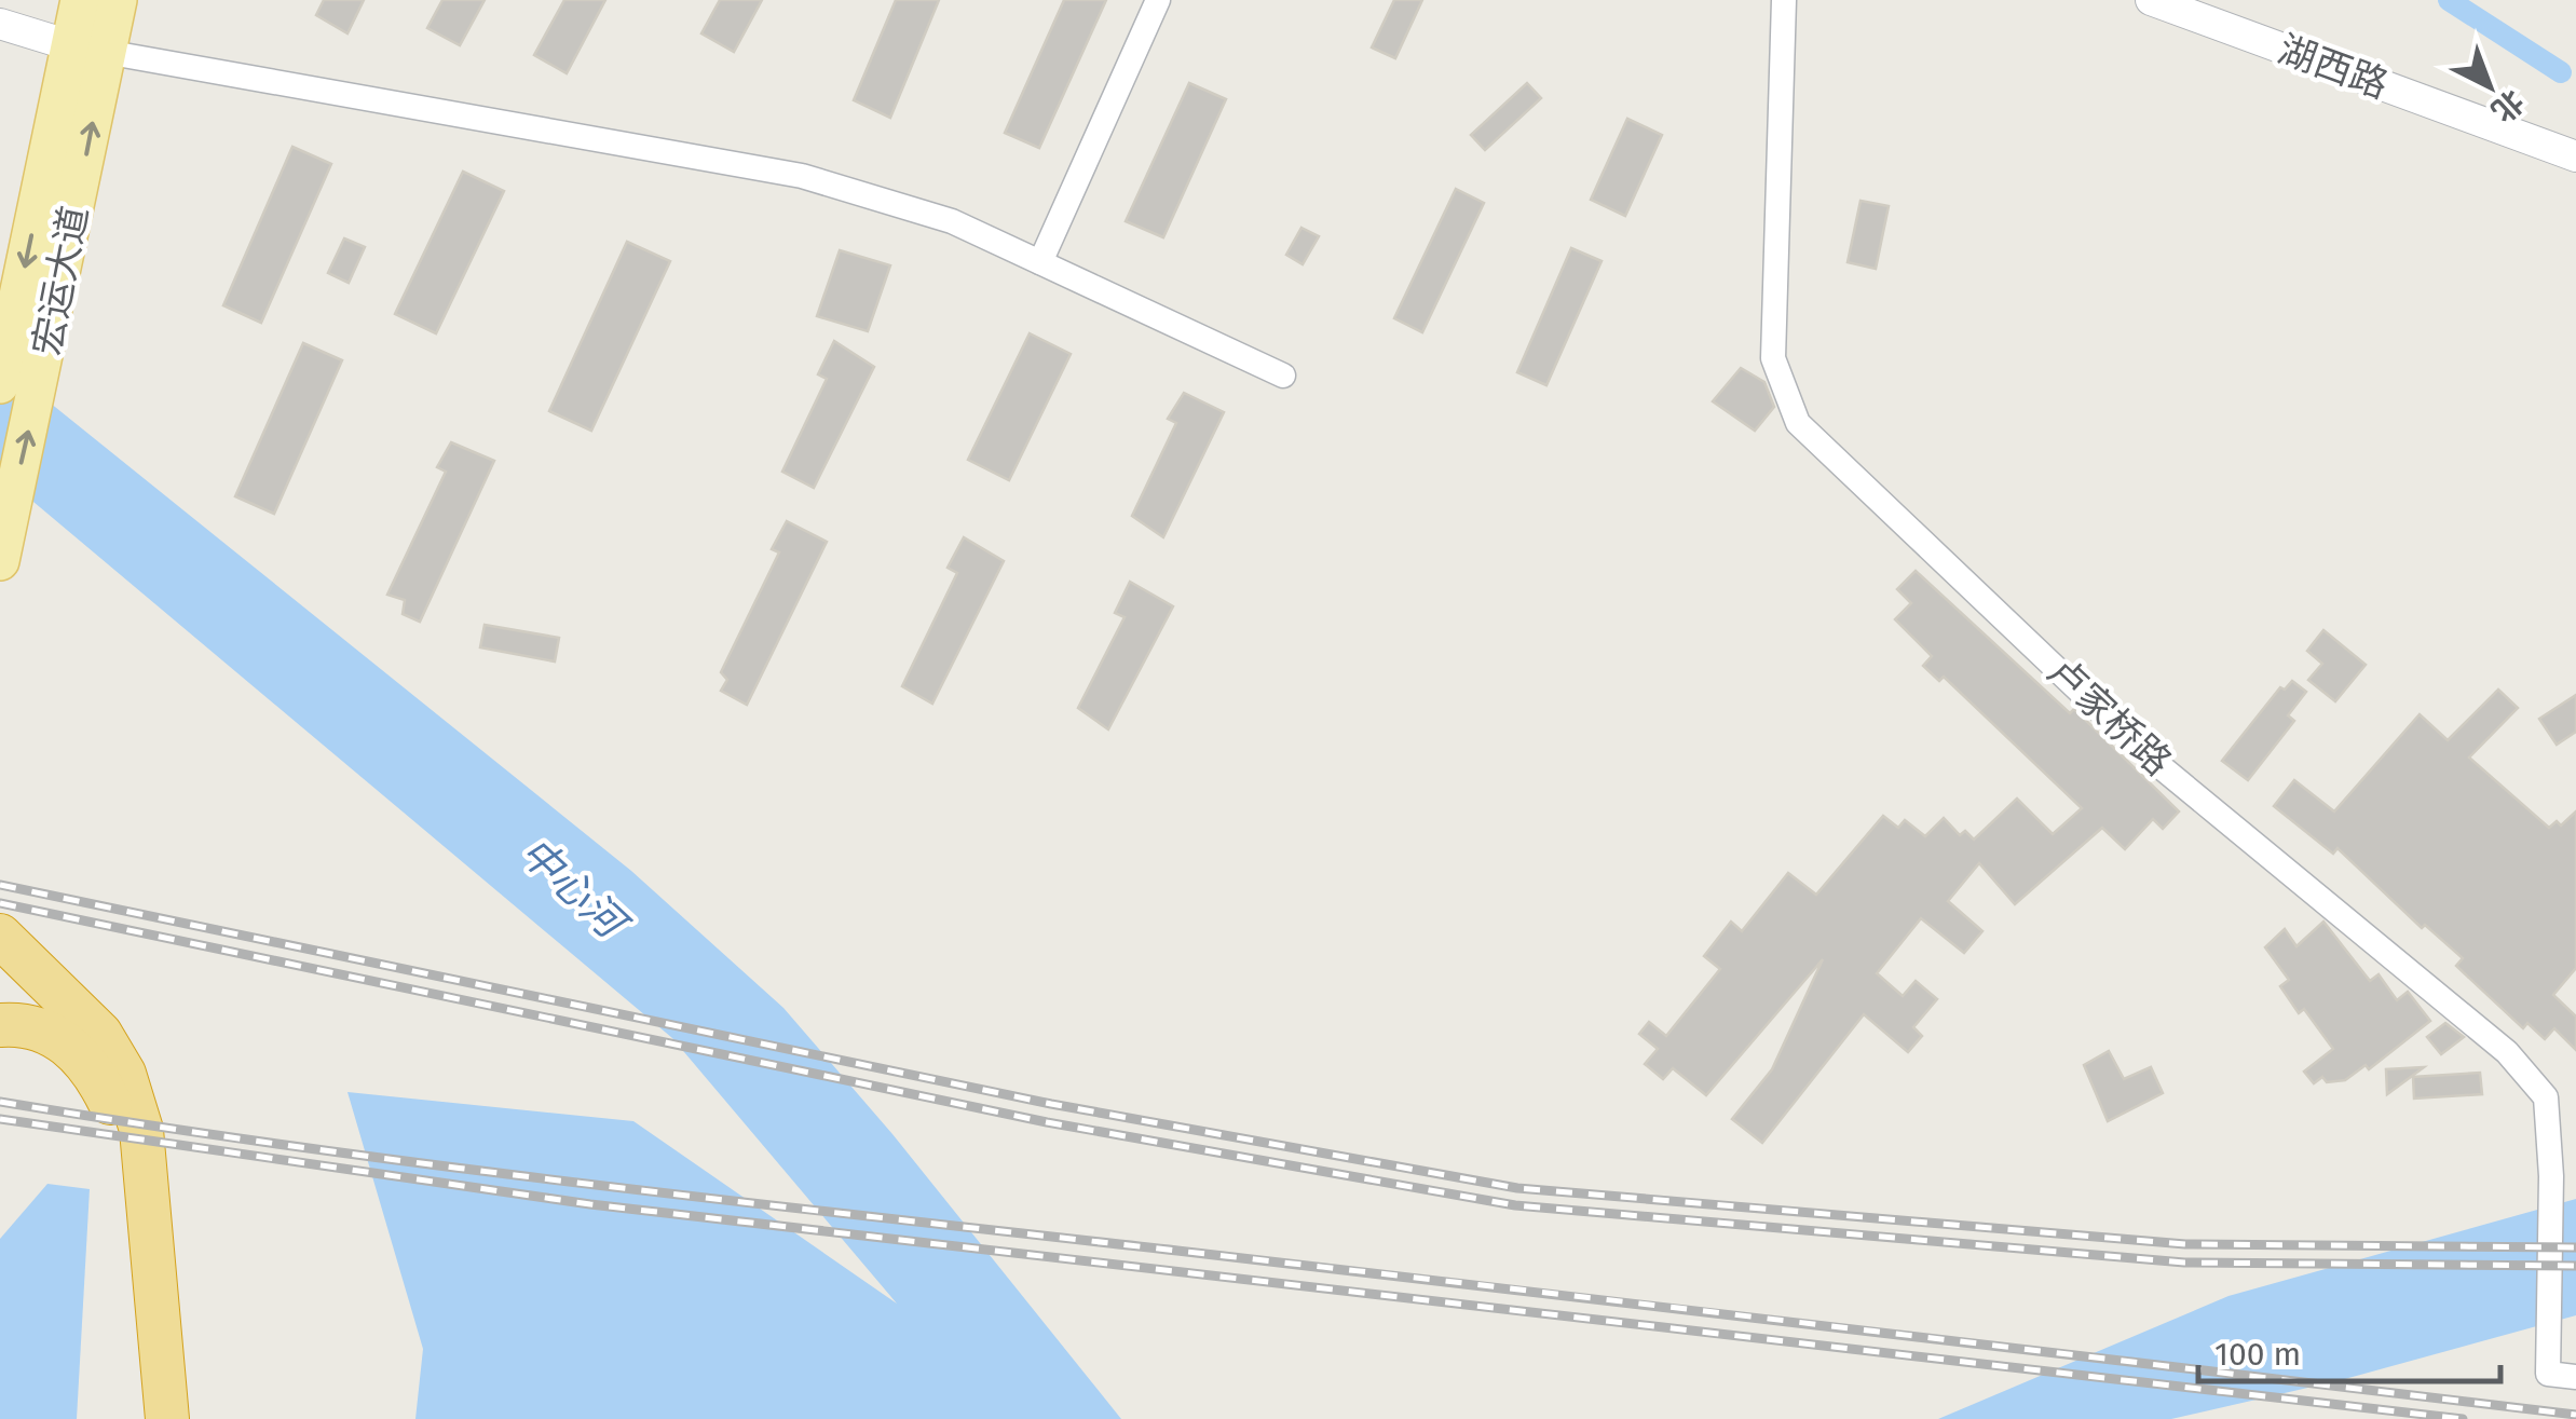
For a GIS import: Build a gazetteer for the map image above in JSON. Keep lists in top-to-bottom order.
{
  "streets": {
    "main road": ["宏运大道"],
    "street": ["湖西路", "卢家桥路"]
  },
  "water": ["中心河"],
  "scale_bar": "100 m",
  "north": "bottom right"
}
